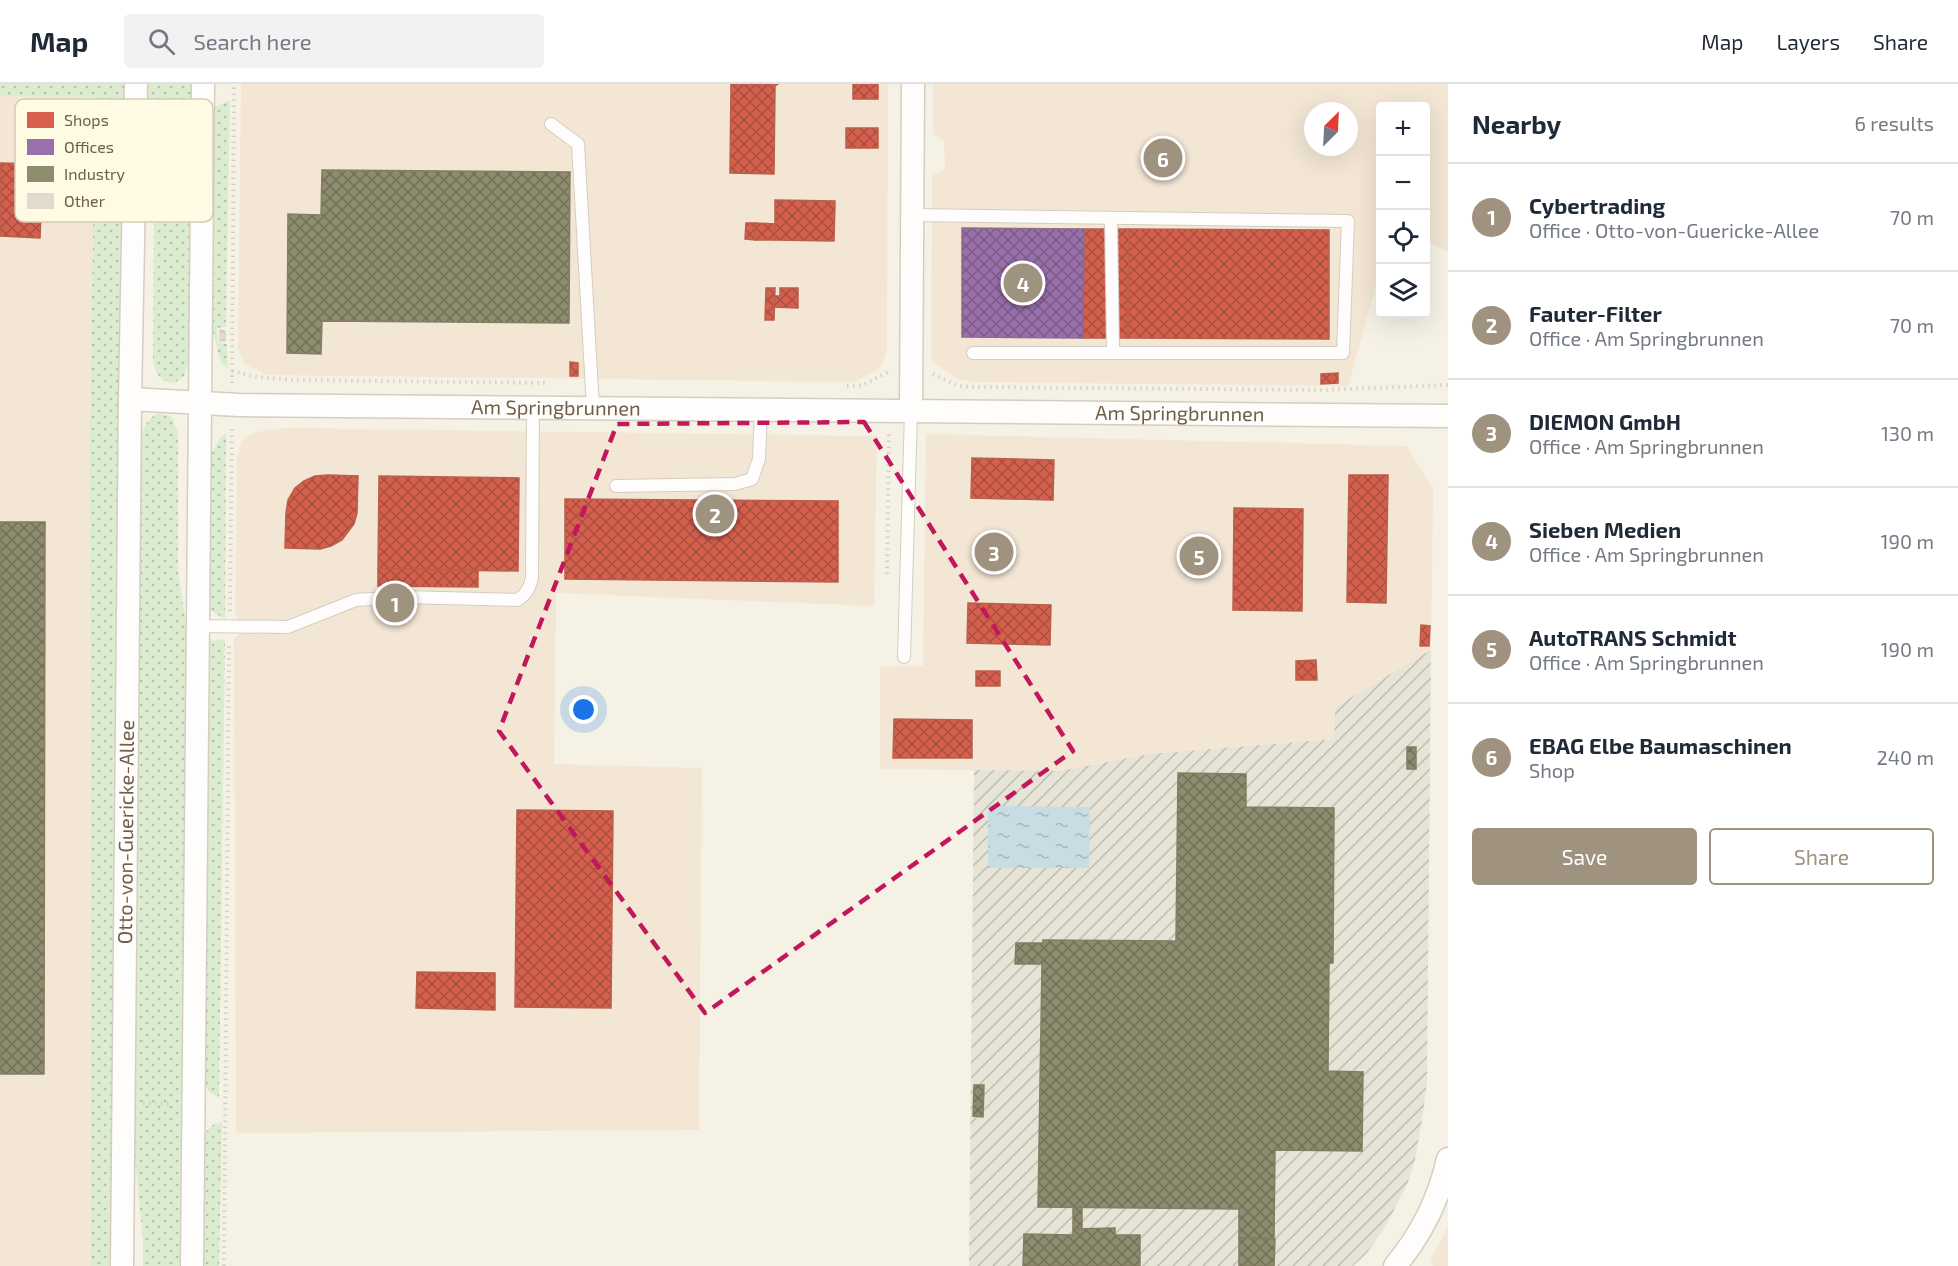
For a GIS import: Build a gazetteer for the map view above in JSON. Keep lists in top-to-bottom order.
{
  "streets": {
    "street": ["Am Springbrunnen", "Otto-von-Guericke-Allee"]
  },
  "legend": [
    "Shops",
    "Offices",
    "Industry",
    "Other"
  ],
  "north": "top right",
  "page": {
    "header": "Map",
    "search": "Search here",
    "nav": ["Map", "Layers", "Share"],
    "heading": ["Nearby", "6 results"],
    "map_buttons": ["+", "−"],
    "pins": [
      "6",
      "4",
      "2",
      "3",
      "5",
      "1"
    ],
    "list": [
      {
        "mark": "1",
        "name": "Cybertrading",
        "note": "Office · Otto-von-Guericke-Allee",
        "value": "70 m"
      },
      {
        "mark": "2",
        "name": "Fauter-Filter",
        "note": "Office · Am Springbrunnen",
        "value": "70 m"
      },
      {
        "mark": "3",
        "name": "DIEMON GmbH",
        "note": "Office · Am Springbrunnen",
        "value": "130 m"
      },
      {
        "mark": "4",
        "name": "Sieben Medien",
        "note": "Office · Am Springbrunnen",
        "value": "190 m"
      },
      {
        "mark": "5",
        "name": "AutoTRANS Schmidt",
        "note": "Office · Am Springbrunnen",
        "value": "190 m"
      },
      {
        "mark": "6",
        "name": "EBAG Elbe Baumaschinen",
        "note": "Shop",
        "value": "240 m"
      }
    ],
    "buttons": ["Save", "Share"]
  }
}
